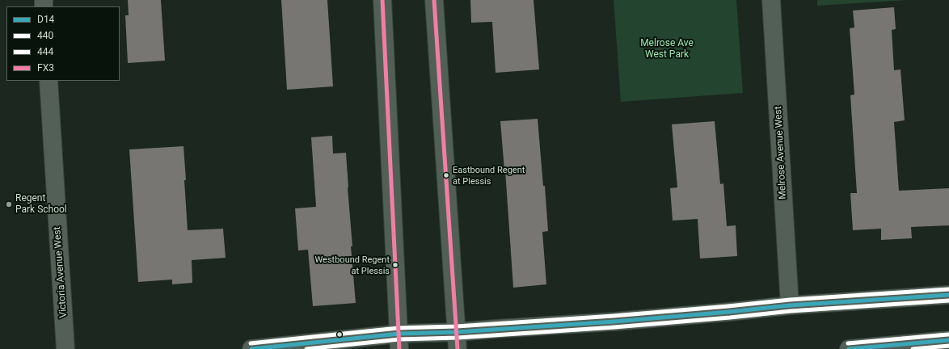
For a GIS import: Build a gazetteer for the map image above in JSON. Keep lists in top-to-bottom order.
{
  "streets": {
    "street": ["Melrose Avenue West", "Victoria Avenue West"]
  },
  "parks": ["Melrose Ave West Park"],
  "places": ["Eastbound Regent at Plessis", "Regent Park School", "Westbound Regent at Plessis"],
  "lines": [
    "transit line FX3",
    "transit line 444",
    "transit line D14",
    "transit line 440"
  ],
  "legend": [
    "D14",
    "440",
    "444",
    "FX3"
  ]
}
